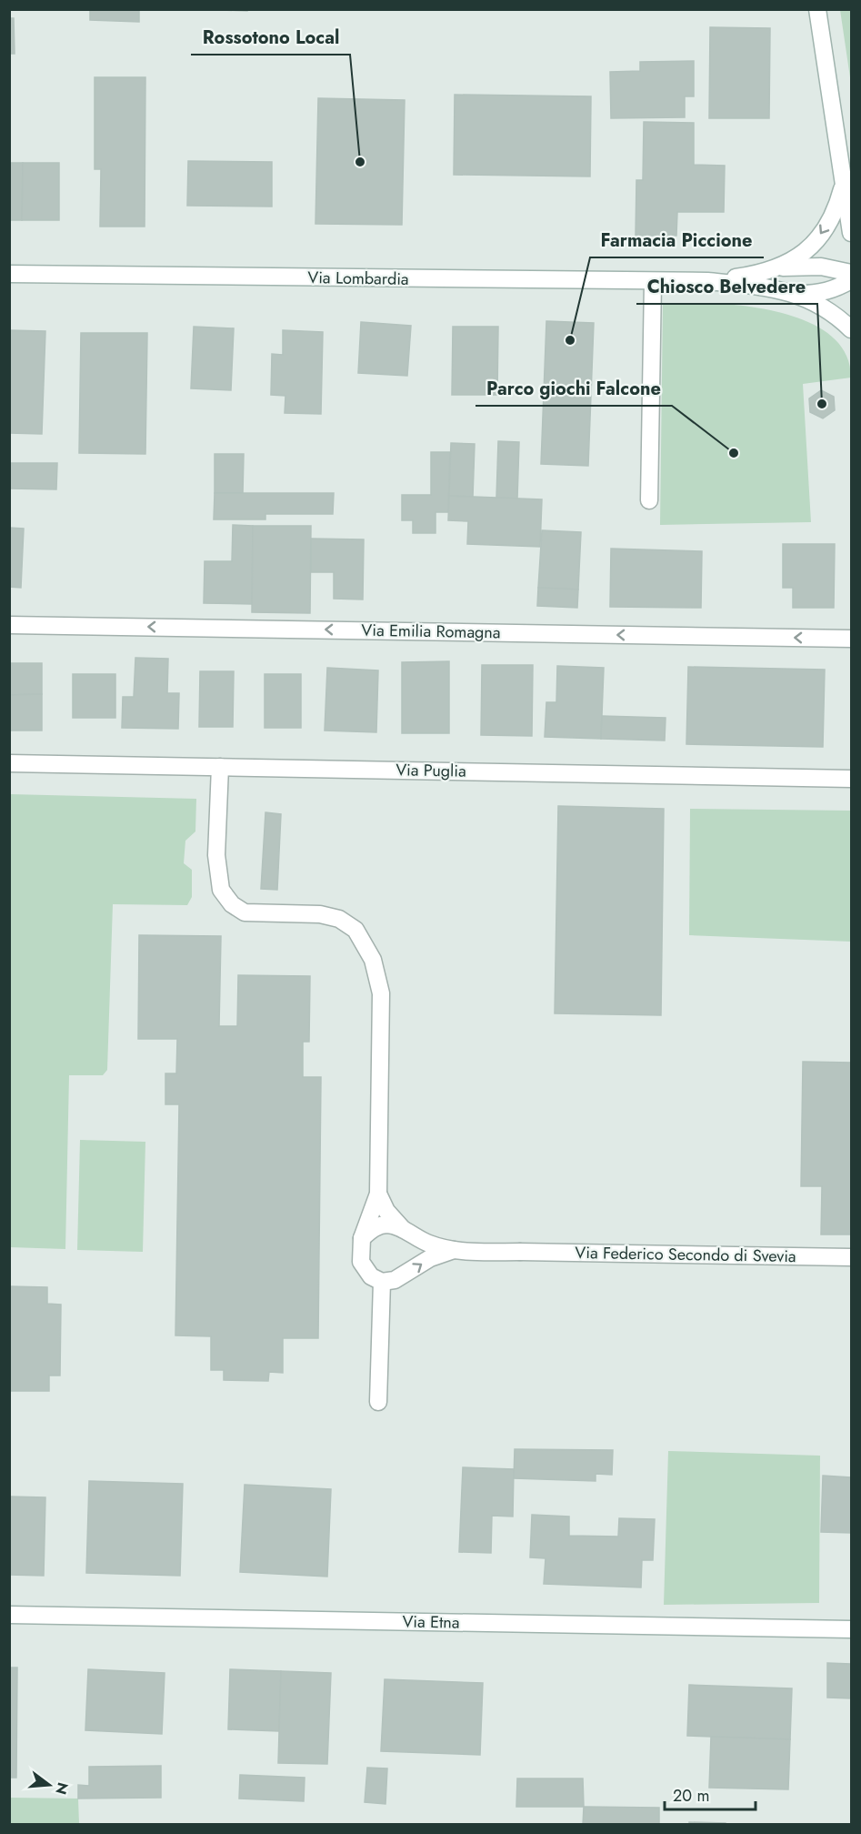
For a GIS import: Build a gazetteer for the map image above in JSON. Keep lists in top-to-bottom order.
{
  "streets": {
    "street": [
      "Via Lombardia",
      "Via Emilia Romagna",
      "Via Puglia",
      "Via Federico Secondo di Svevia",
      "Via Etna"
    ]
  },
  "one_way": ["Via Emilia Romagna"],
  "places": [
    "Rossotono Local",
    "Farmacia Piccione",
    "Chiosco Belvedere",
    "Parco giochi Falcone"
  ],
  "scale_bar": "20 m",
  "north": "right"
}
